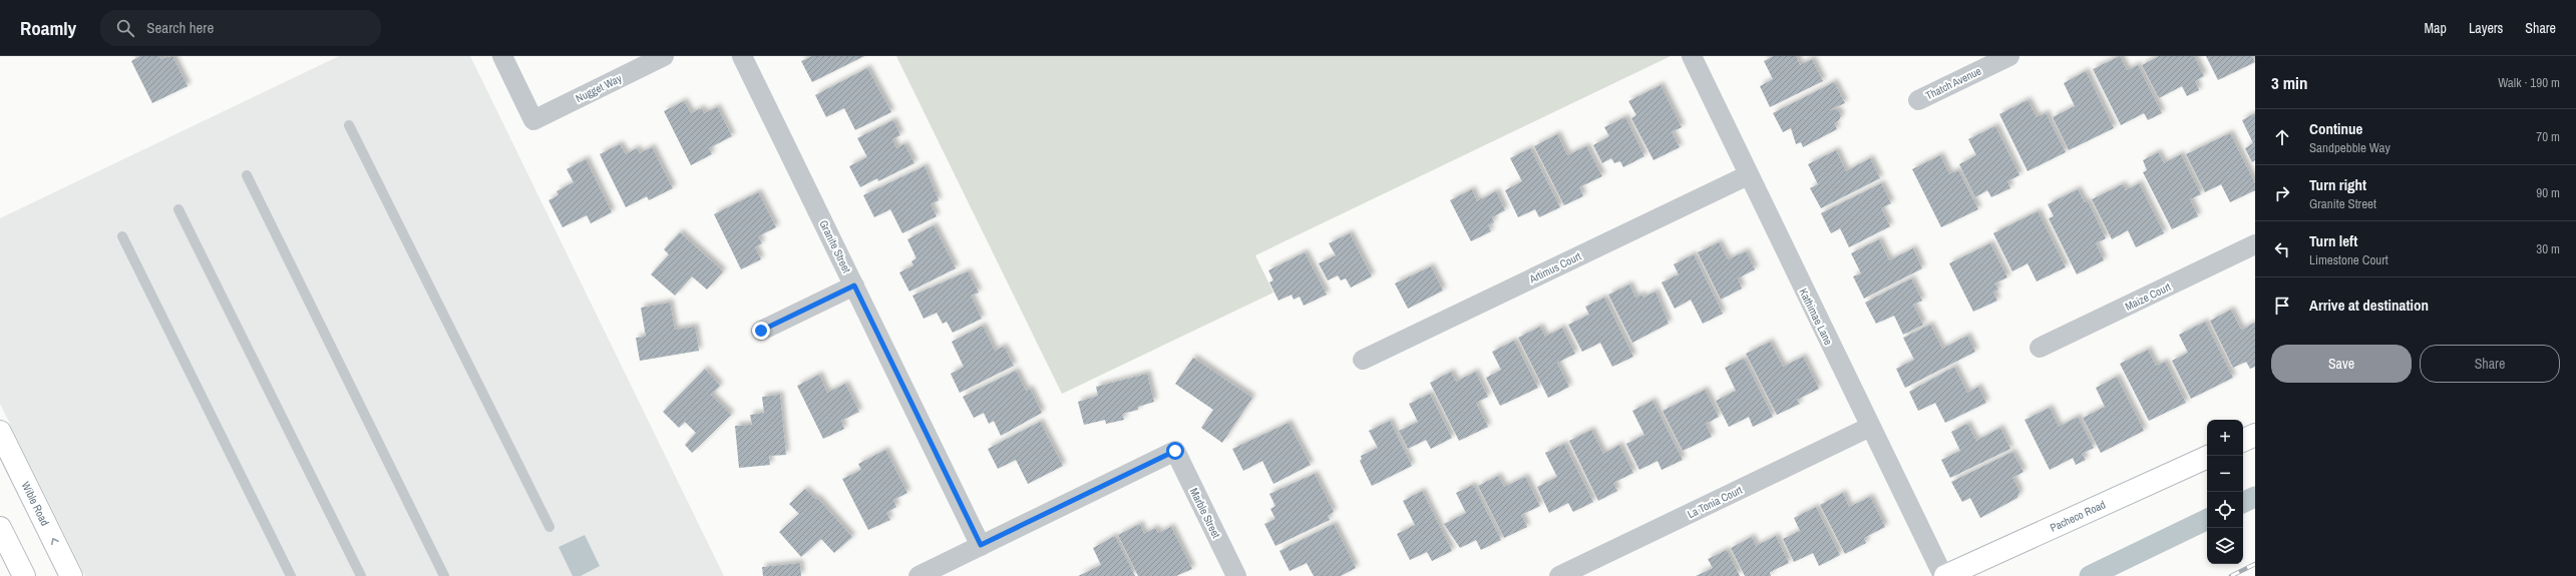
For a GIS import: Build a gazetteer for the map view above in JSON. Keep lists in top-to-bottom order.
{
  "streets": {
    "street": [
      "Thatch Avenue",
      "Nugget Way",
      "Granite Street",
      "Artimus Court",
      "Maize Court",
      "Kathimae Lane",
      "La Tonia Court",
      "Wible Road",
      "Marble Street",
      "Pacheco Road"
    ]
  },
  "crossings": [
    ["Granite Street", "Marble Street"],
    ["Artimus Court", "Kathimae Lane"],
    ["Kathimae Lane", "La Tonia Court"],
    ["Kathimae Lane", "Pacheco Road"]
  ],
  "page": {
    "header": "Roamly",
    "search": "Search here",
    "nav": ["Map", "Layers", "Share"],
    "heading": ["3 min", "Walk · 190 m"],
    "list": [
      ["Continue", "Sandpebble Way", "70 m"],
      ["Turn right", "Granite Street", "90 m"],
      ["Turn left", "Limestone Court", "30 m"],
      "Arrive at destination"
    ],
    "buttons": ["Save", "Share"],
    "map_buttons": ["+", "−"]
  }
}
